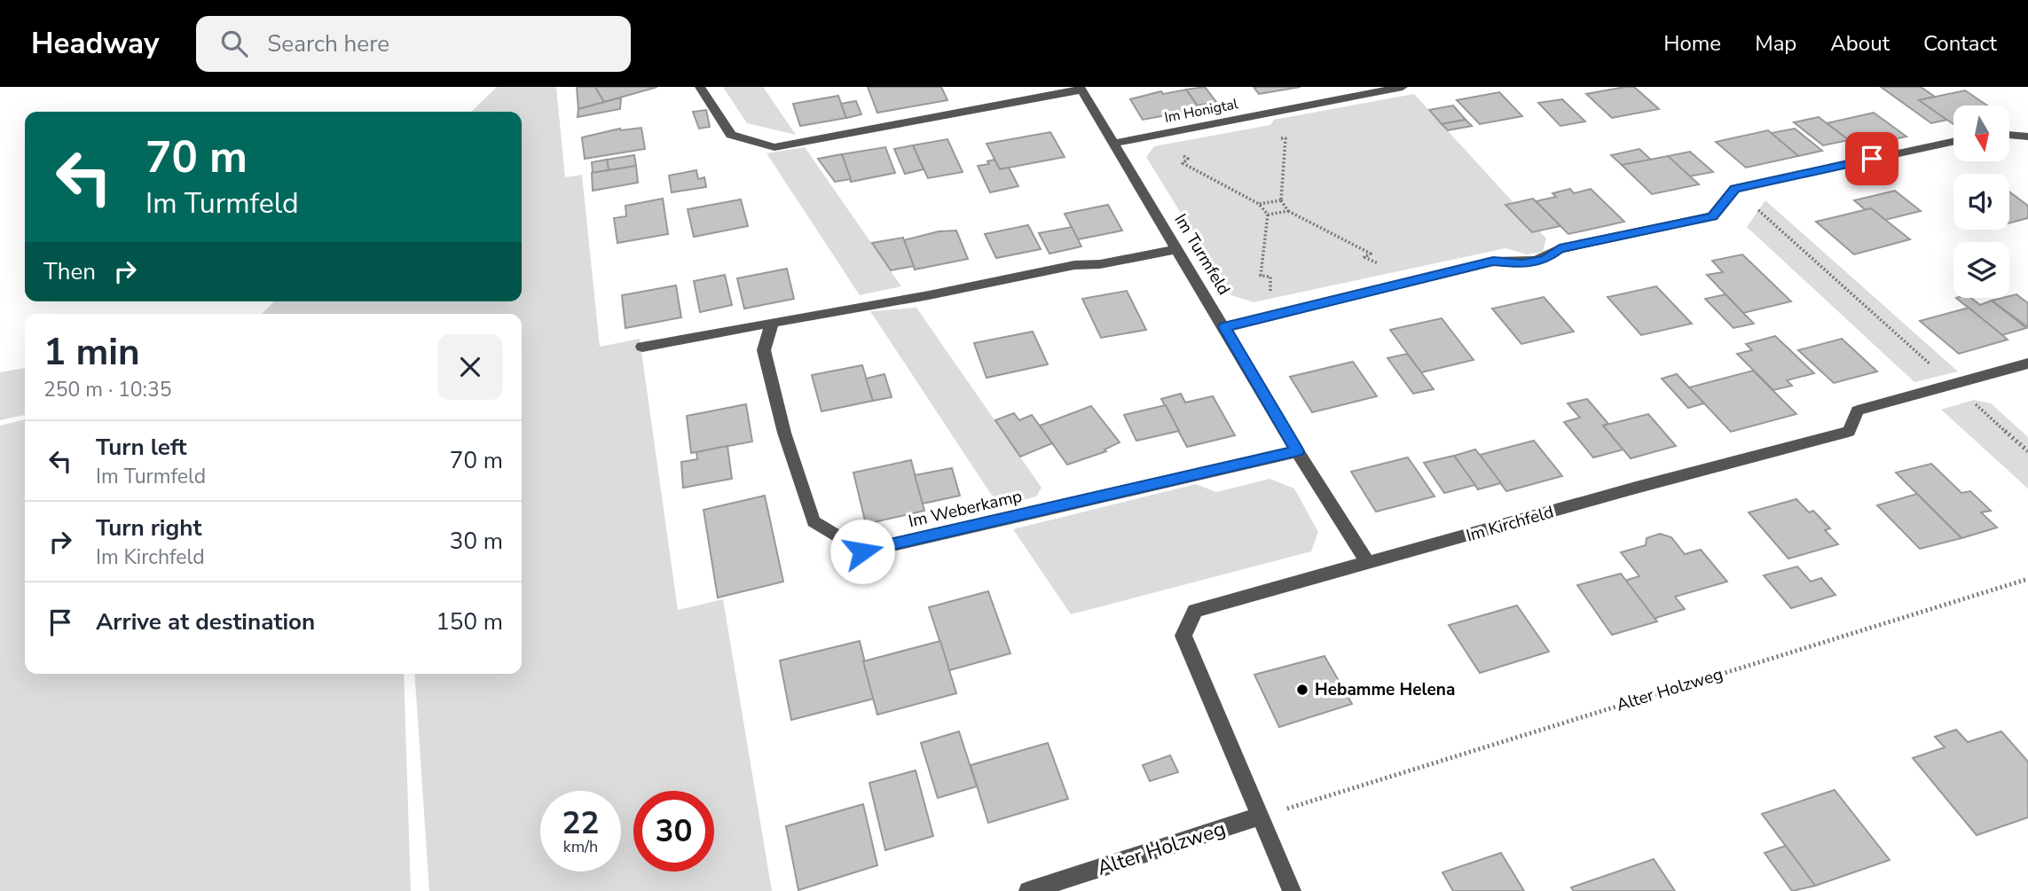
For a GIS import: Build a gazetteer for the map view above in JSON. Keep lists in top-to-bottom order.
{
  "streets": {
    "street": [
      "Im Honigtal",
      "Im Turmfeld",
      "Im Weberkamp",
      "Im Kirchfeld",
      "Alter Holzweg"
    ]
  },
  "crossings": [
    ["Im Honigtal", "Im Turmfeld"],
    ["Im Turmfeld", "Im Weberkamp"],
    ["Im Turmfeld", "Im Kirchfeld"],
    ["Im Kirchfeld", "Alter Holzweg"]
  ],
  "places": ["Hebamme Helena"],
  "north": "bottom",
  "page": {
    "header": "Headway",
    "search": "Search here",
    "nav": [
      "Home",
      "Map",
      "About",
      "Contact"
    ],
    "turn": ["70 m", "Im Turmfeld"],
    "then": "Then",
    "heading": ["1 min", "250 m · 10:35"],
    "list": [
      {
        "name": "Turn left",
        "note": "Im Turmfeld",
        "value": "70 m"
      },
      {
        "name": "Turn right",
        "note": "Im Kirchfeld",
        "value": "30 m"
      },
      {
        "name": "Arrive at destination",
        "value": "150 m"
      }
    ],
    "speed": "22 km/h",
    "limit": "30"
  }
}
